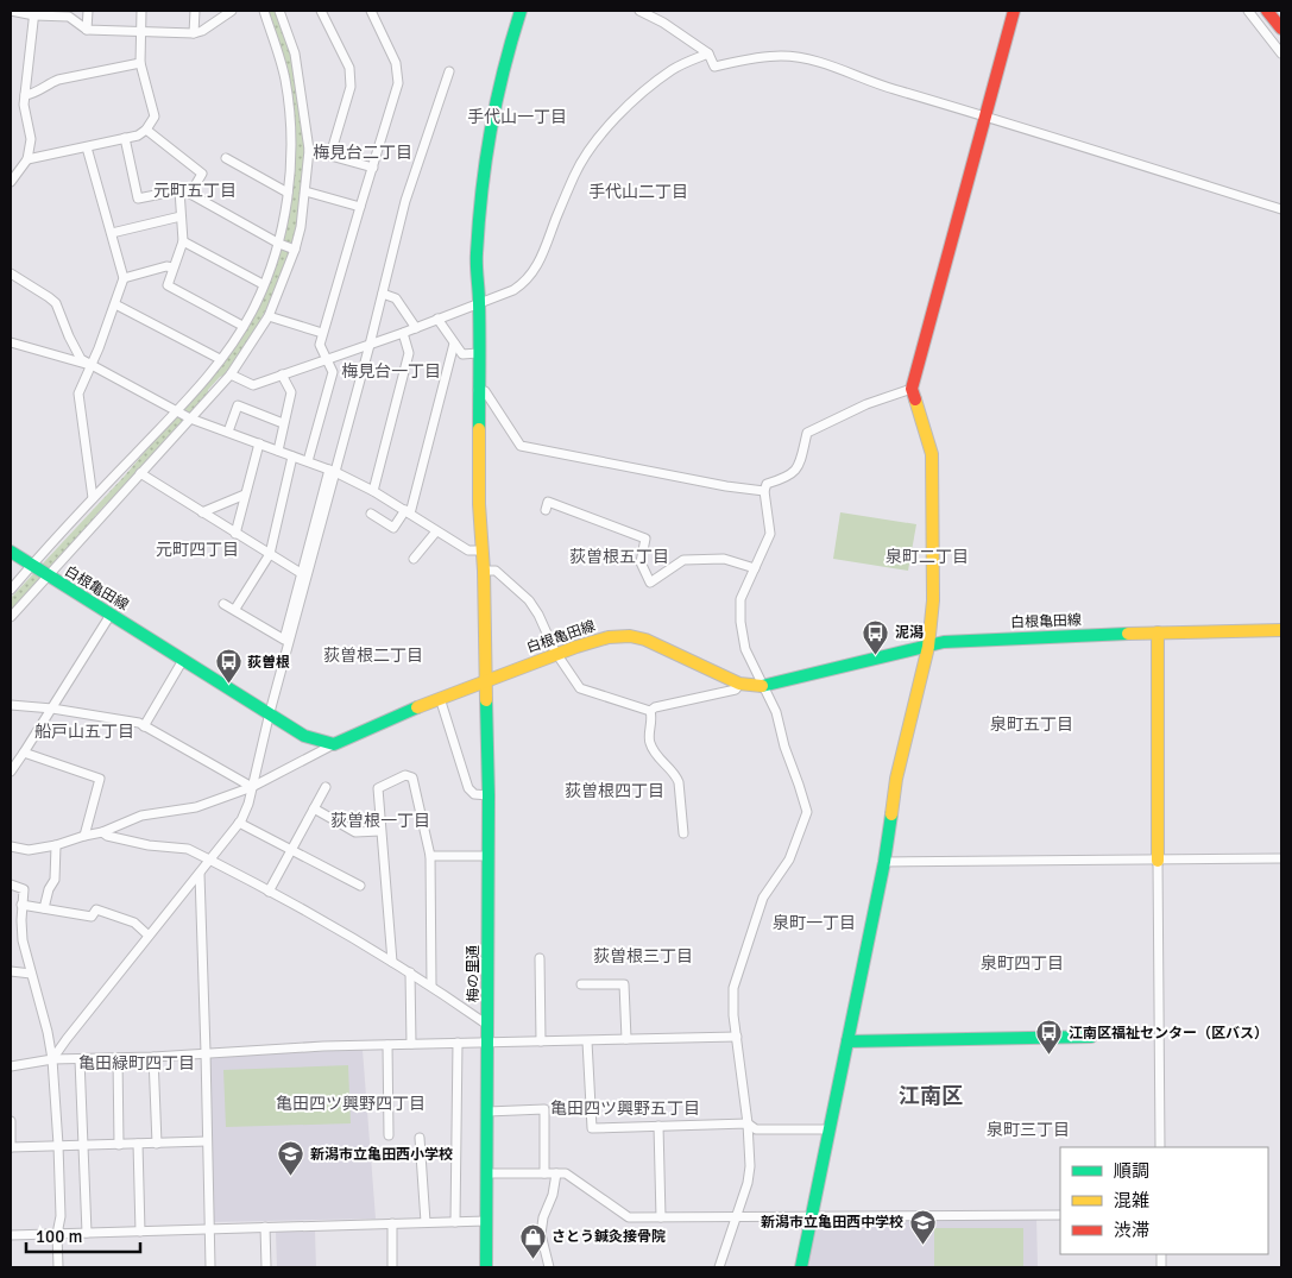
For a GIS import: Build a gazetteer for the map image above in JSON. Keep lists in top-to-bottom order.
{
  "streets": {
    "main road": ["白根亀田線", "梅の里通"]
  },
  "crossings": [
    ["白根亀田線", "梅の里通"]
  ],
  "districts": [
    "手代山一丁目",
    "梅見台二丁目",
    "元町五丁目",
    "手代山二丁目",
    "梅見台一丁目",
    "元町四丁目",
    "荻曽根五丁目",
    "泉町二丁目",
    "荻曽根二丁目",
    "泉町五丁目",
    "船戸山五丁目",
    "荻曽根四丁目",
    "荻曽根一丁目",
    "泉町一丁目",
    "荻曽根三丁目",
    "泉町四丁目",
    "亀田緑町四丁目",
    "江南区",
    "亀田四ツ興野四丁目",
    "亀田四ツ興野五丁目",
    "泉町三丁目"
  ],
  "places": {
    "bus stop": ["泥潟", "荻曽根", "江南区福祉センター（区バス）"],
    "school or university": ["新潟市立亀田西小学校", "新潟市立亀田西中学校"],
    "shop": ["さとう鍼灸接骨院"]
  },
  "legend": ["順調", "混雑", "渋滞"],
  "scale_bar": "100 m"
}
